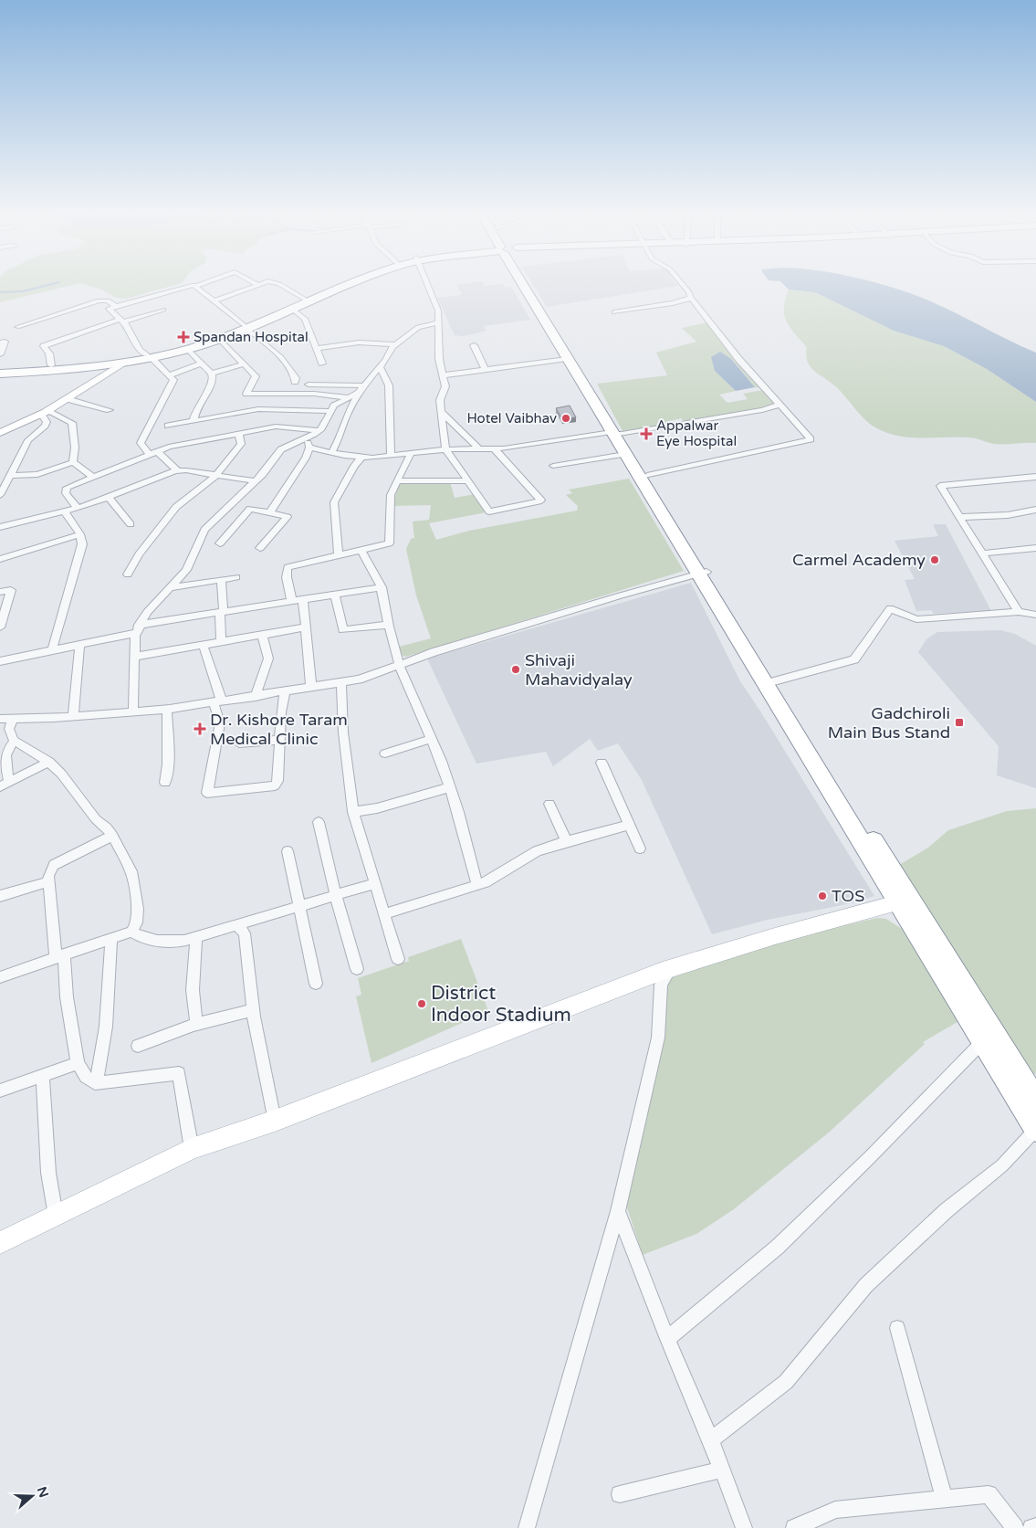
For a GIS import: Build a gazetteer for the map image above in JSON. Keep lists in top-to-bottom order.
{
  "places": {
    "health": ["Spandan Hospital", "Appalwar Eye Hospital", "Dr. Kishore Taram Medical Clinic"],
    "other": [
      "Hotel Vaibhav",
      "Carmel Academy",
      "Shivaji Mahavidyalay",
      "TOS",
      "District Indoor Stadium"
    ],
    "transit": ["Gadchiroli Main Bus Stand"]
  },
  "north": "right"
}
